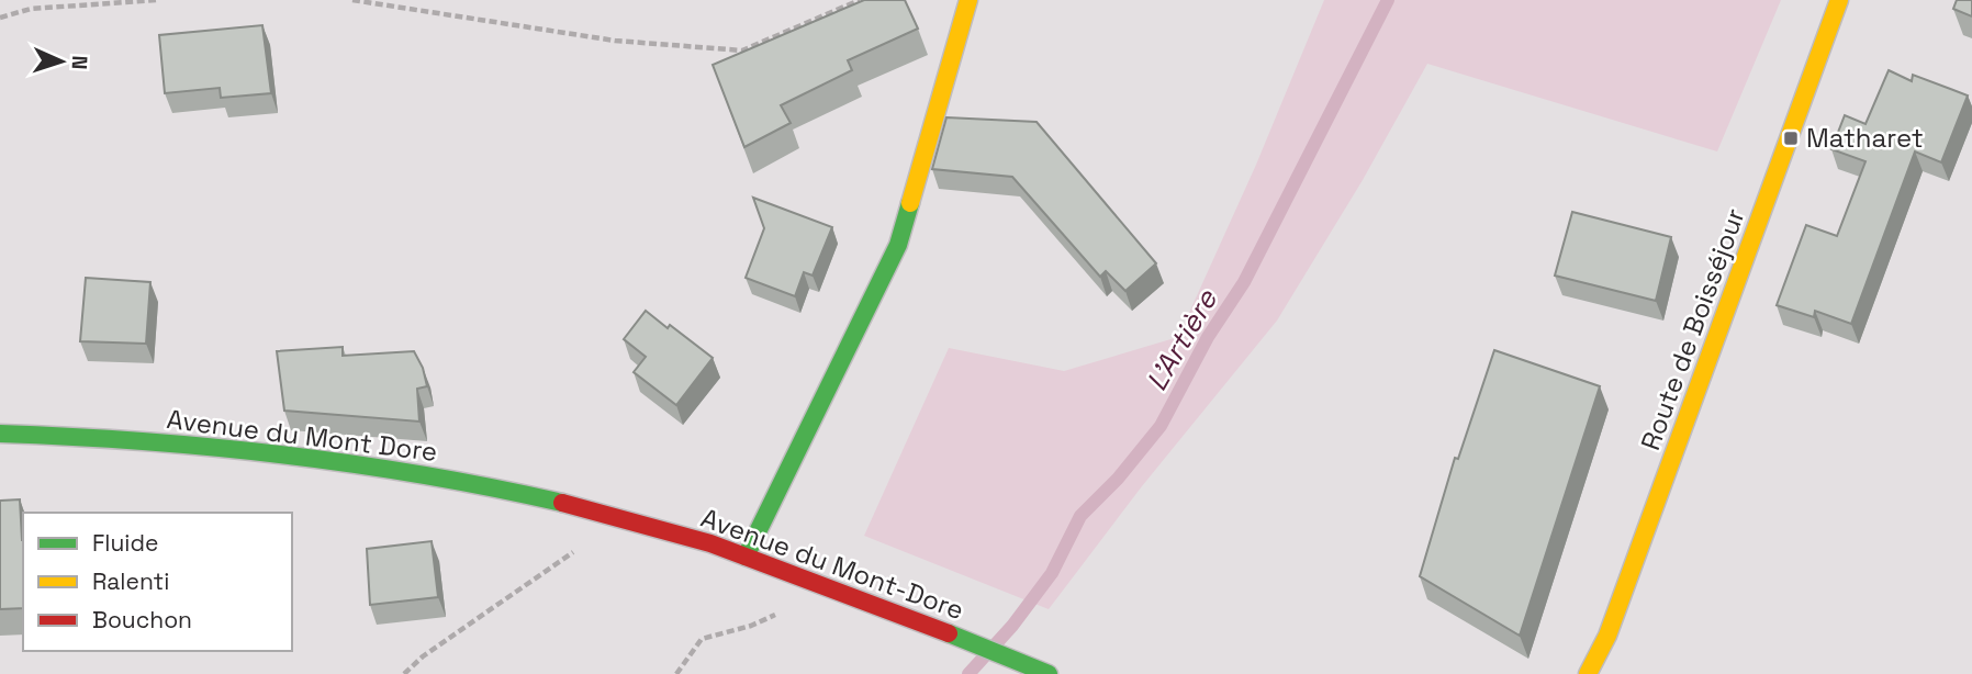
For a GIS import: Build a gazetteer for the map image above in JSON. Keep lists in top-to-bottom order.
{
  "streets": {
    "street": ["Route de Boisséjour", "Avenue du Mont Dore", "Avenue du Mont-Dore"]
  },
  "crossings": [
    ["Avenue du Mont Dore", "Avenue du Mont-Dore"]
  ],
  "water": ["L'Artière"],
  "places": {
    "transit": ["Matharet"]
  },
  "legend": ["Fluide", "Ralenti", "Bouchon"],
  "north": "right"
}
